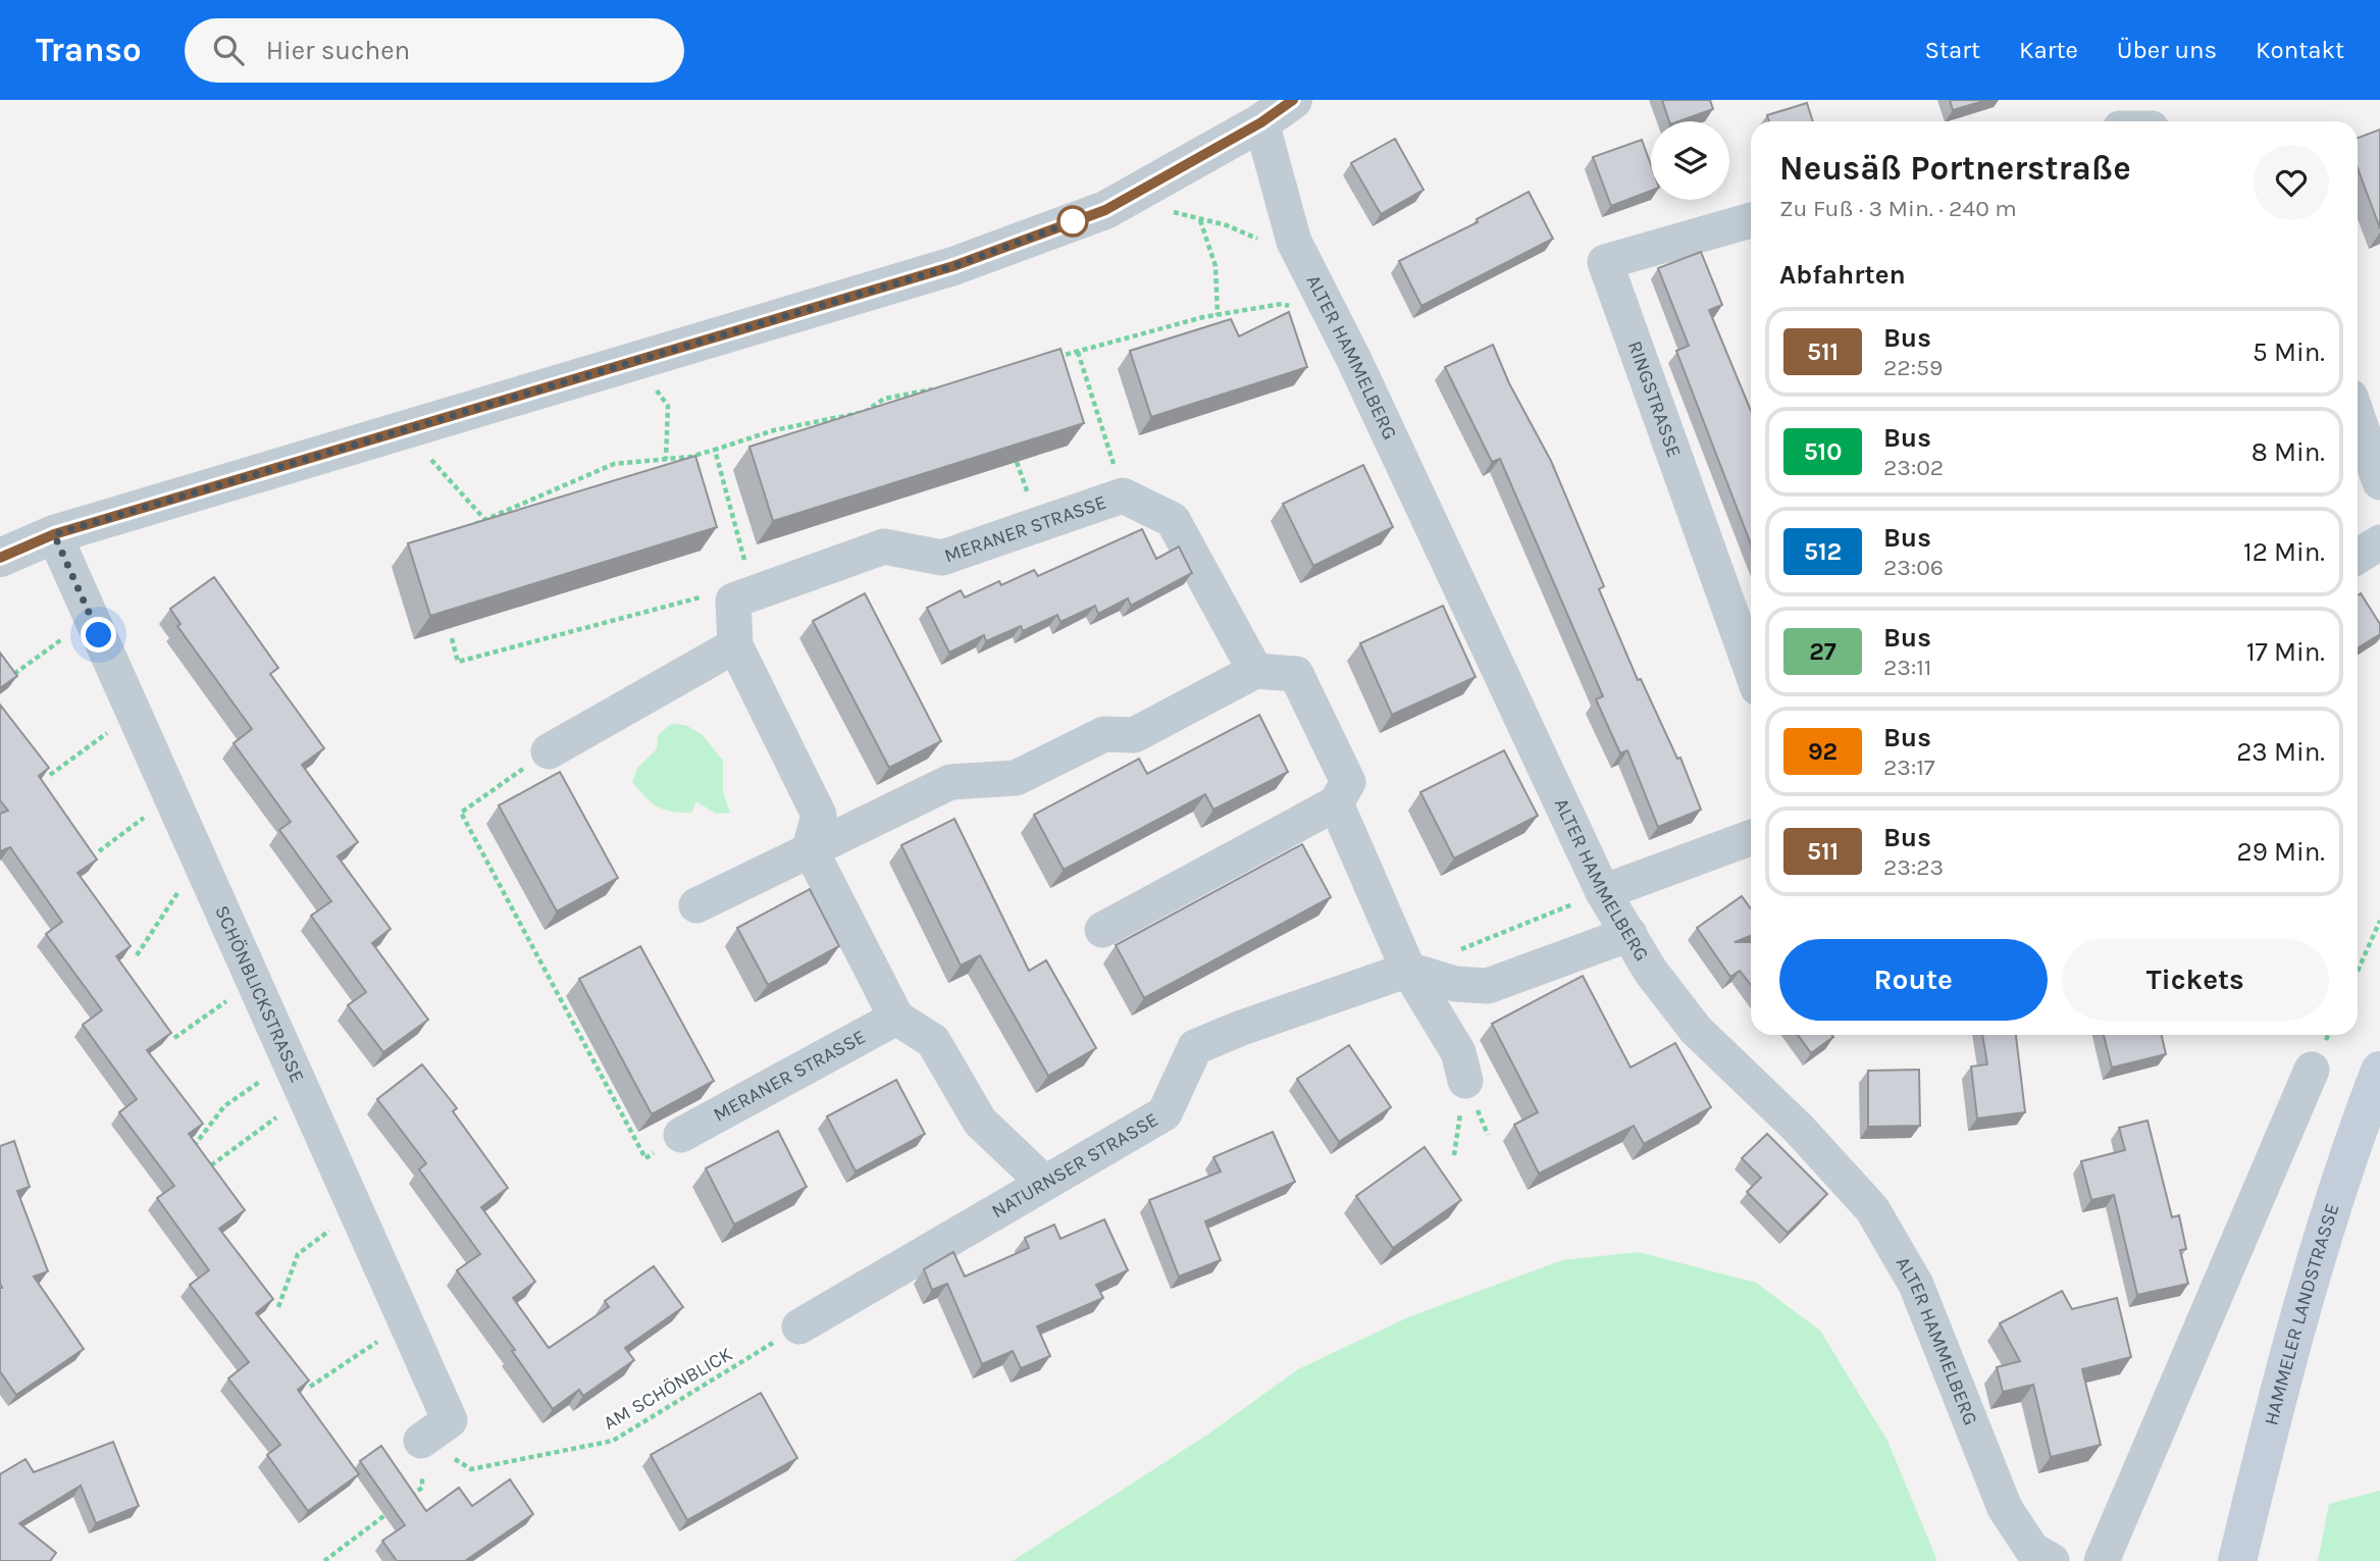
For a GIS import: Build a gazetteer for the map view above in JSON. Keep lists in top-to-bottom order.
{
  "streets": {
    "main road": ["HAMMELER LANDSTRASSE"],
    "street": [
      "ALTER HAMMELBERG",
      "RINGSTRASSE",
      "MERANER STRASSE",
      "SCHÖNBLICKSTRASSE",
      "NATURNSER STRASSE"
    ],
    "path": ["AM SCHÖNBLICK"]
  },
  "crossings": [
    ["SCHÖNBLICKSTRASSE", "AM SCHÖNBLICK"],
    ["NATURNSER STRASSE", "AM SCHÖNBLICK"]
  ],
  "lines": ["bus line 511"],
  "page": {
    "header": "Transo",
    "search": "Hier suchen",
    "nav": [
      "Start",
      "Karte",
      "Über uns",
      "Kontakt"
    ],
    "heading": [
      ["Neusäß Portnerstraße", "Zu Fuß · 3 Min. · 240 m"],
      "Abfahrten"
    ],
    "list": [
      {
        "mark": "511",
        "name": "Bus",
        "note": "22:59",
        "value": "5 Min."
      },
      {
        "mark": "510",
        "name": "Bus",
        "note": "23:02",
        "value": "8 Min."
      },
      {
        "mark": "512",
        "name": "Bus",
        "note": "23:06",
        "value": "12 Min."
      },
      {
        "mark": "27",
        "name": "Bus",
        "note": "23:11",
        "value": "17 Min."
      },
      {
        "mark": "92",
        "name": "Bus",
        "note": "23:17",
        "value": "23 Min."
      },
      {
        "mark": "511",
        "name": "Bus",
        "note": "23:23",
        "value": "29 Min."
      }
    ],
    "buttons": ["Route", "Tickets"]
  }
}
